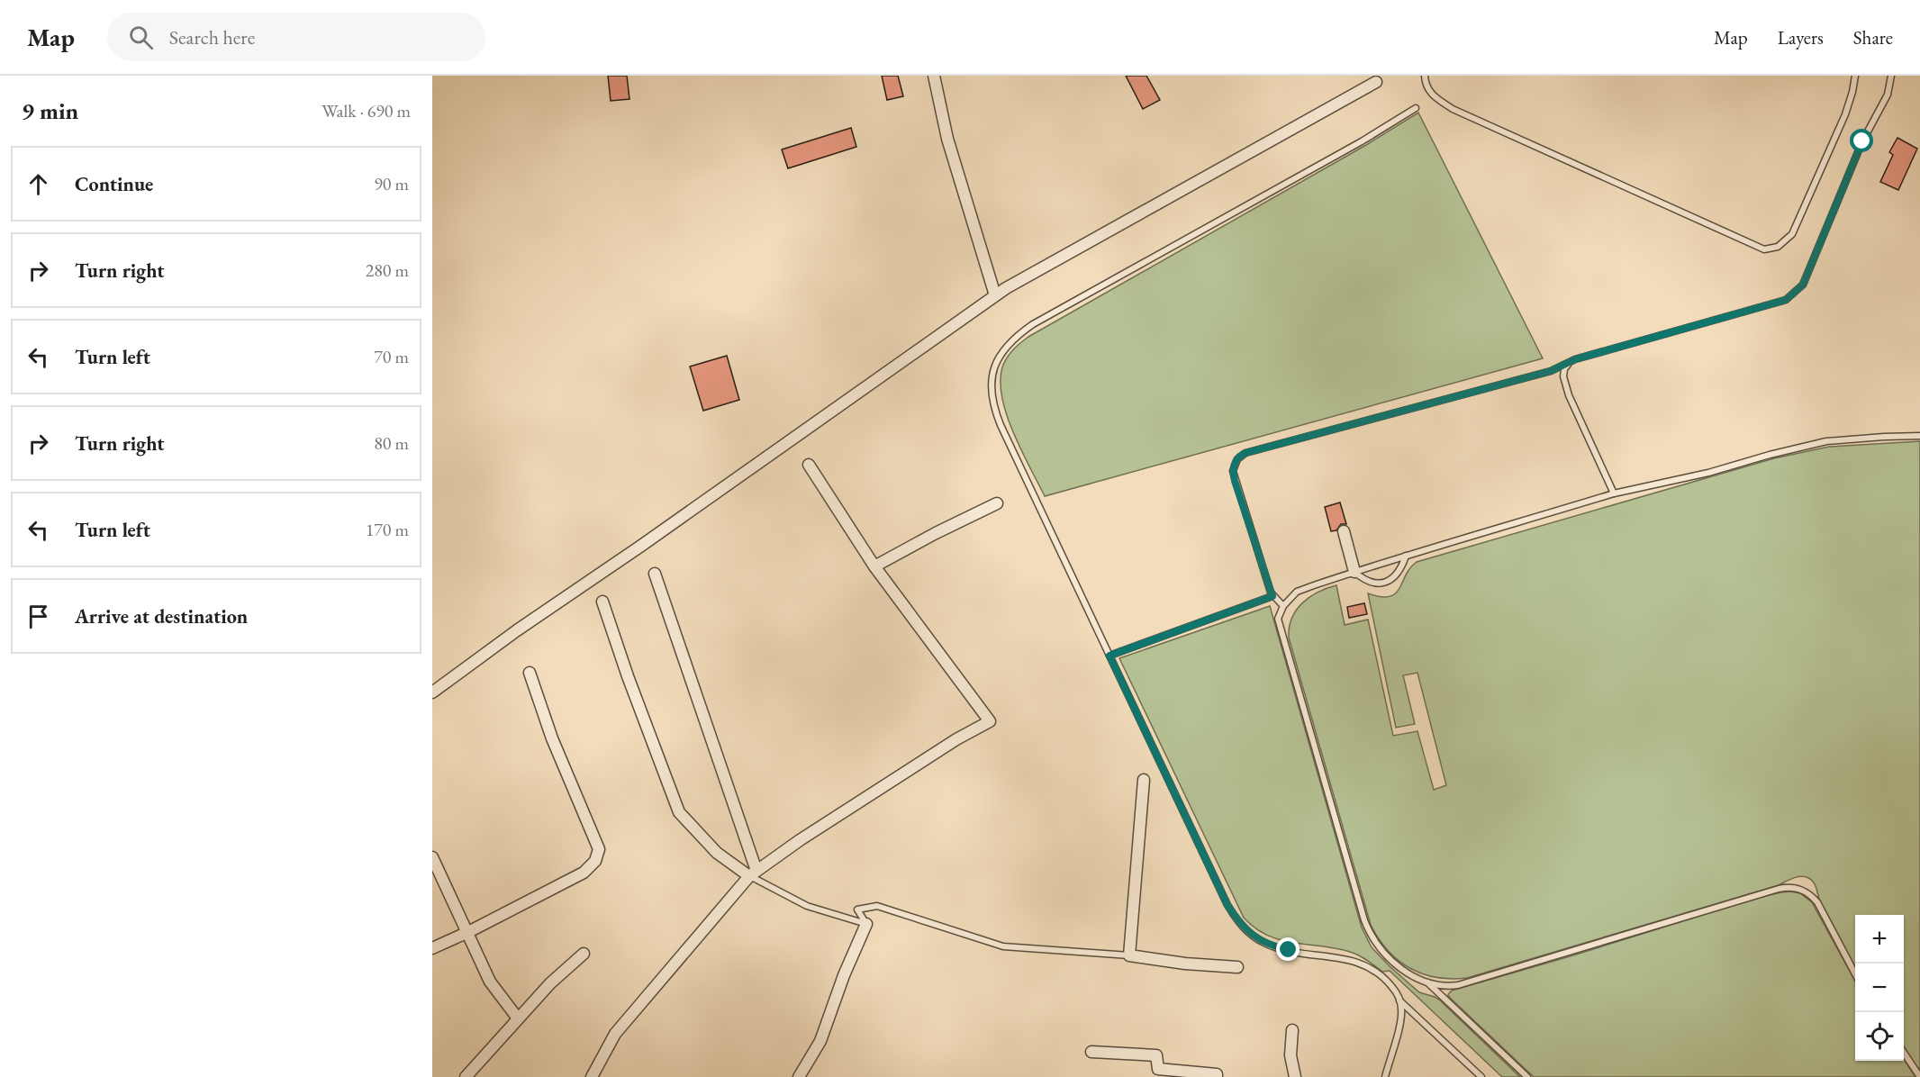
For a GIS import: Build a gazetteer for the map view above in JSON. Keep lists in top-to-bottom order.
{
  "page": {
    "header": "Map",
    "search": "Search here",
    "nav": ["Map", "Layers", "Share"],
    "heading": ["9 min", "Walk · 690 m"],
    "list": [
      ["Continue", "90 m"],
      ["Turn right", "280 m"],
      ["Turn left", "70 m"],
      ["Turn right", "80 m"],
      ["Turn left", "170 m"],
      "Arrive at destination"
    ],
    "map_buttons": ["+", "−"]
  }
}
